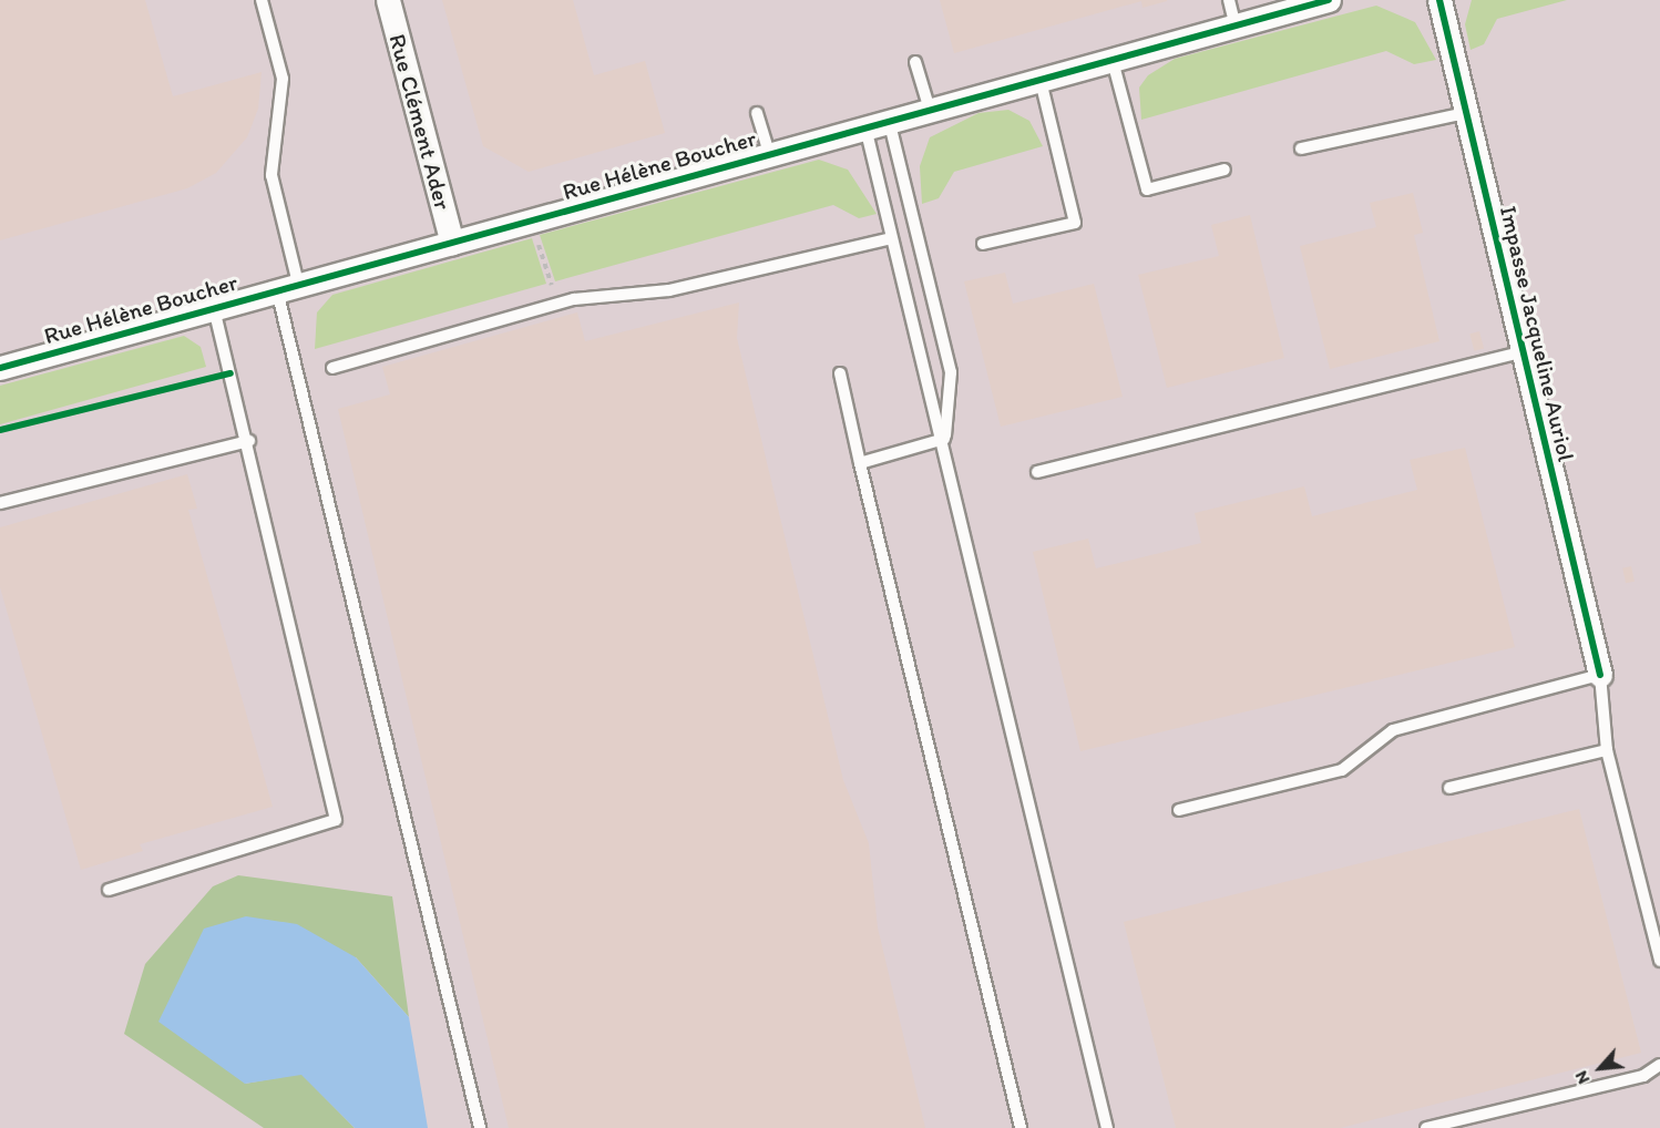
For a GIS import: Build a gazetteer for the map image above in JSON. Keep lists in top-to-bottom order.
{
  "streets": {
    "street": ["Rue Clément Ader", "Rue Hélène Boucher", "Impasse Jacqueline Auriol"]
  },
  "crossings": [
    ["Rue Clément Ader", "Rue Hélène Boucher"]
  ],
  "north": "bottom left"
}
